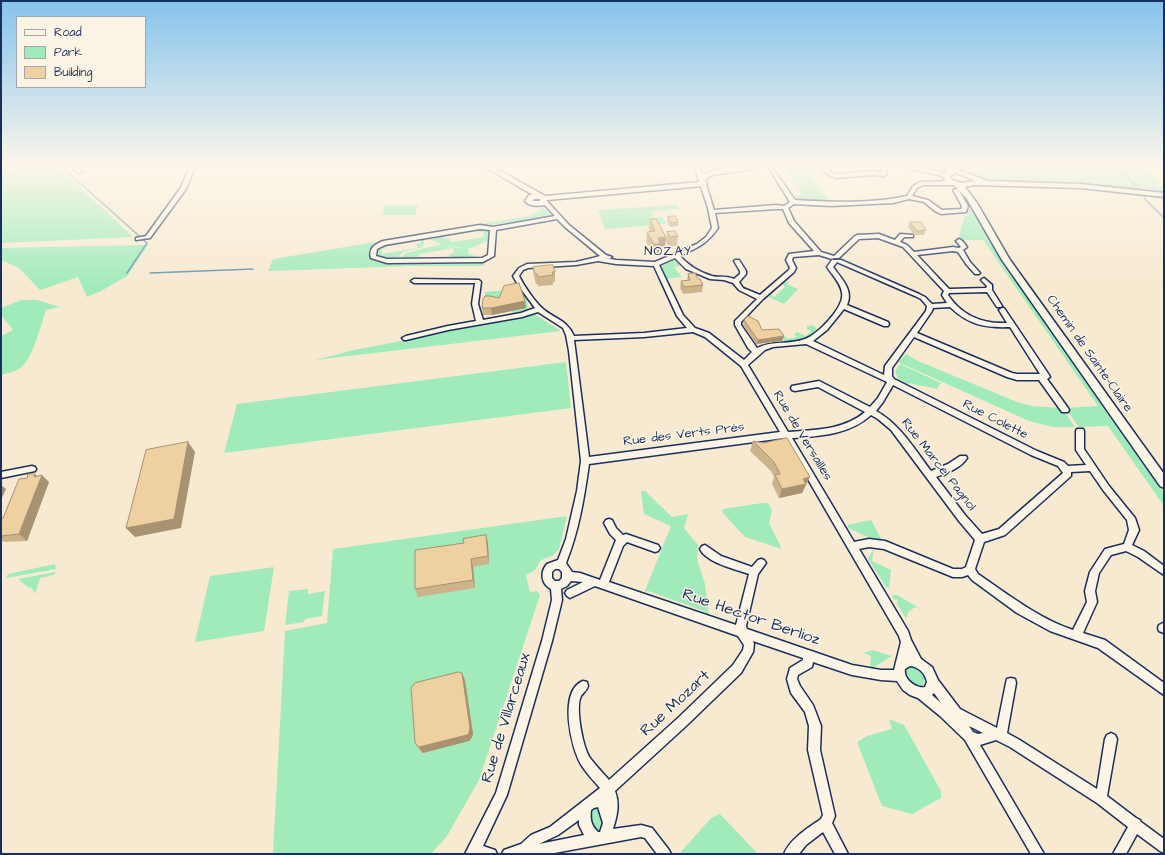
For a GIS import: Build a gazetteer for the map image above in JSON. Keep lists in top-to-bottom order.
{
  "streets": {
    "street": [
      "Chemin de Sainte-Claire",
      "Rue Colette",
      "Rue des Verts Prés",
      "Rue de Versailles",
      "Rue Marcel Pagnol",
      "Rue Hector Berlioz",
      "Rue Mozart",
      "Rue de Villarceaux"
    ]
  },
  "crossings": [
    ["Rue des Verts Prés", "Rue de Versailles"],
    ["Rue des Verts Prés", "Rue Marcel Pagnol"],
    ["Rue de Versailles", "Rue Hector Berlioz"],
    ["Rue Hector Berlioz", "Rue Mozart"],
    ["Rue Hector Berlioz", "Rue de Villarceaux"]
  ],
  "districts": ["NOZAY"],
  "legend": ["Road", "Park", "Building"]
}
